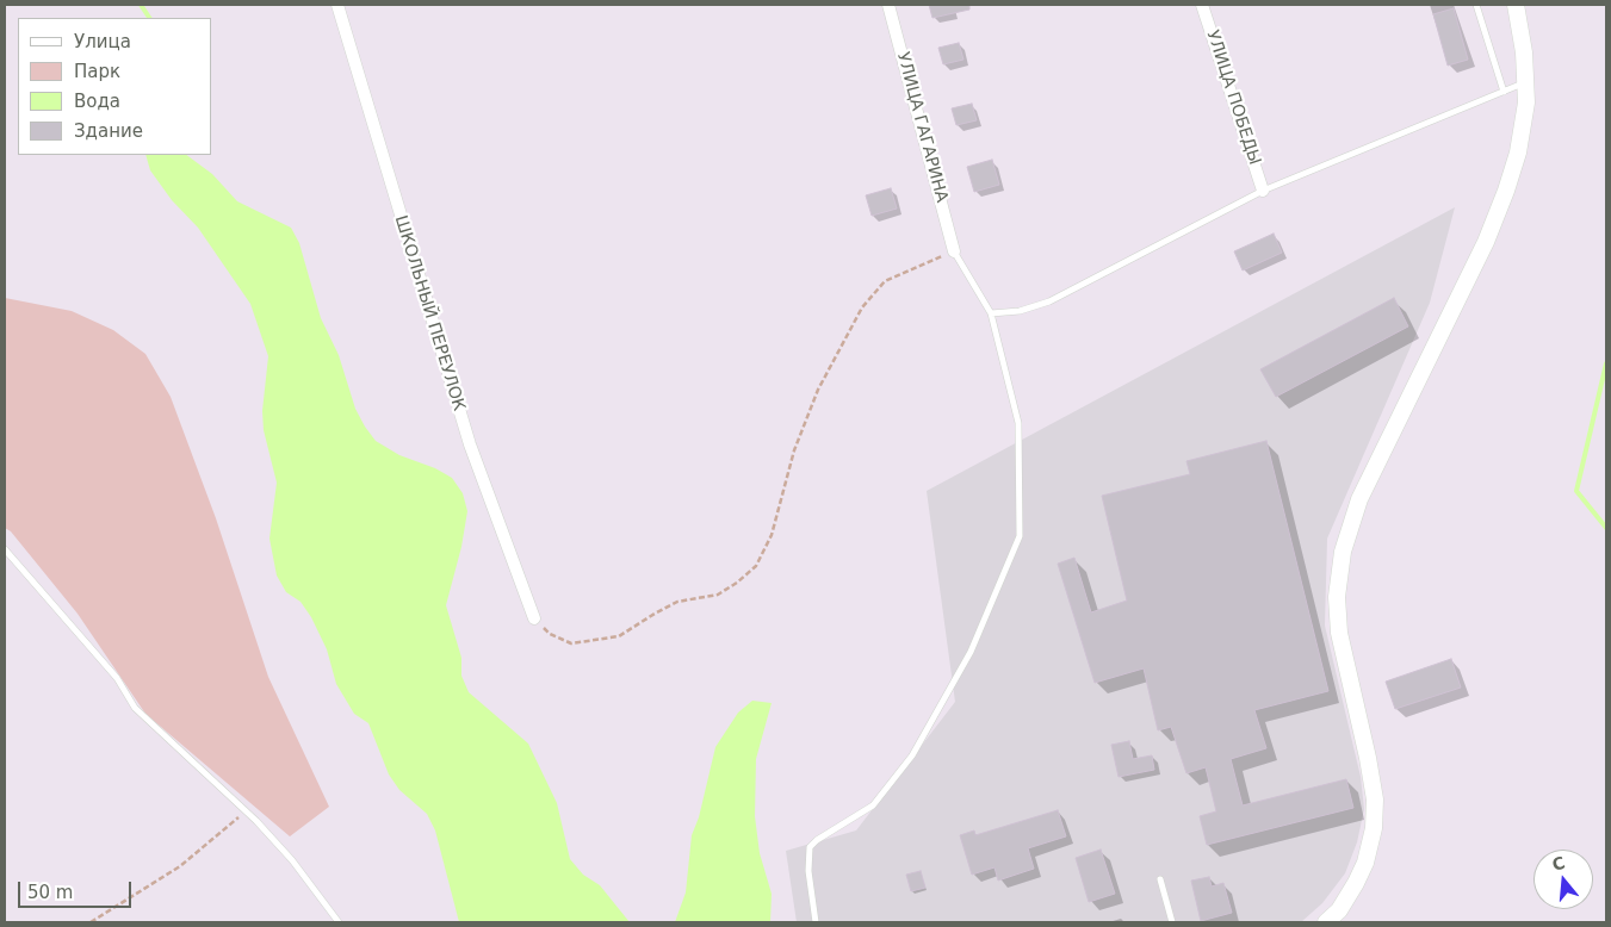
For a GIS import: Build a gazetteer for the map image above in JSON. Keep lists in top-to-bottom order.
{
  "streets": {
    "street": ["УЛИЦА ПОБЕДЫ", "УЛИЦА ГАГАРИНА", "ШКОЛЬНЫЙ ПЕРЕУЛОК"]
  },
  "legend": [
    "Улица",
    "Парк",
    "Вода",
    "Здание"
  ],
  "scale_bar": "50 m",
  "north": "top"
}
